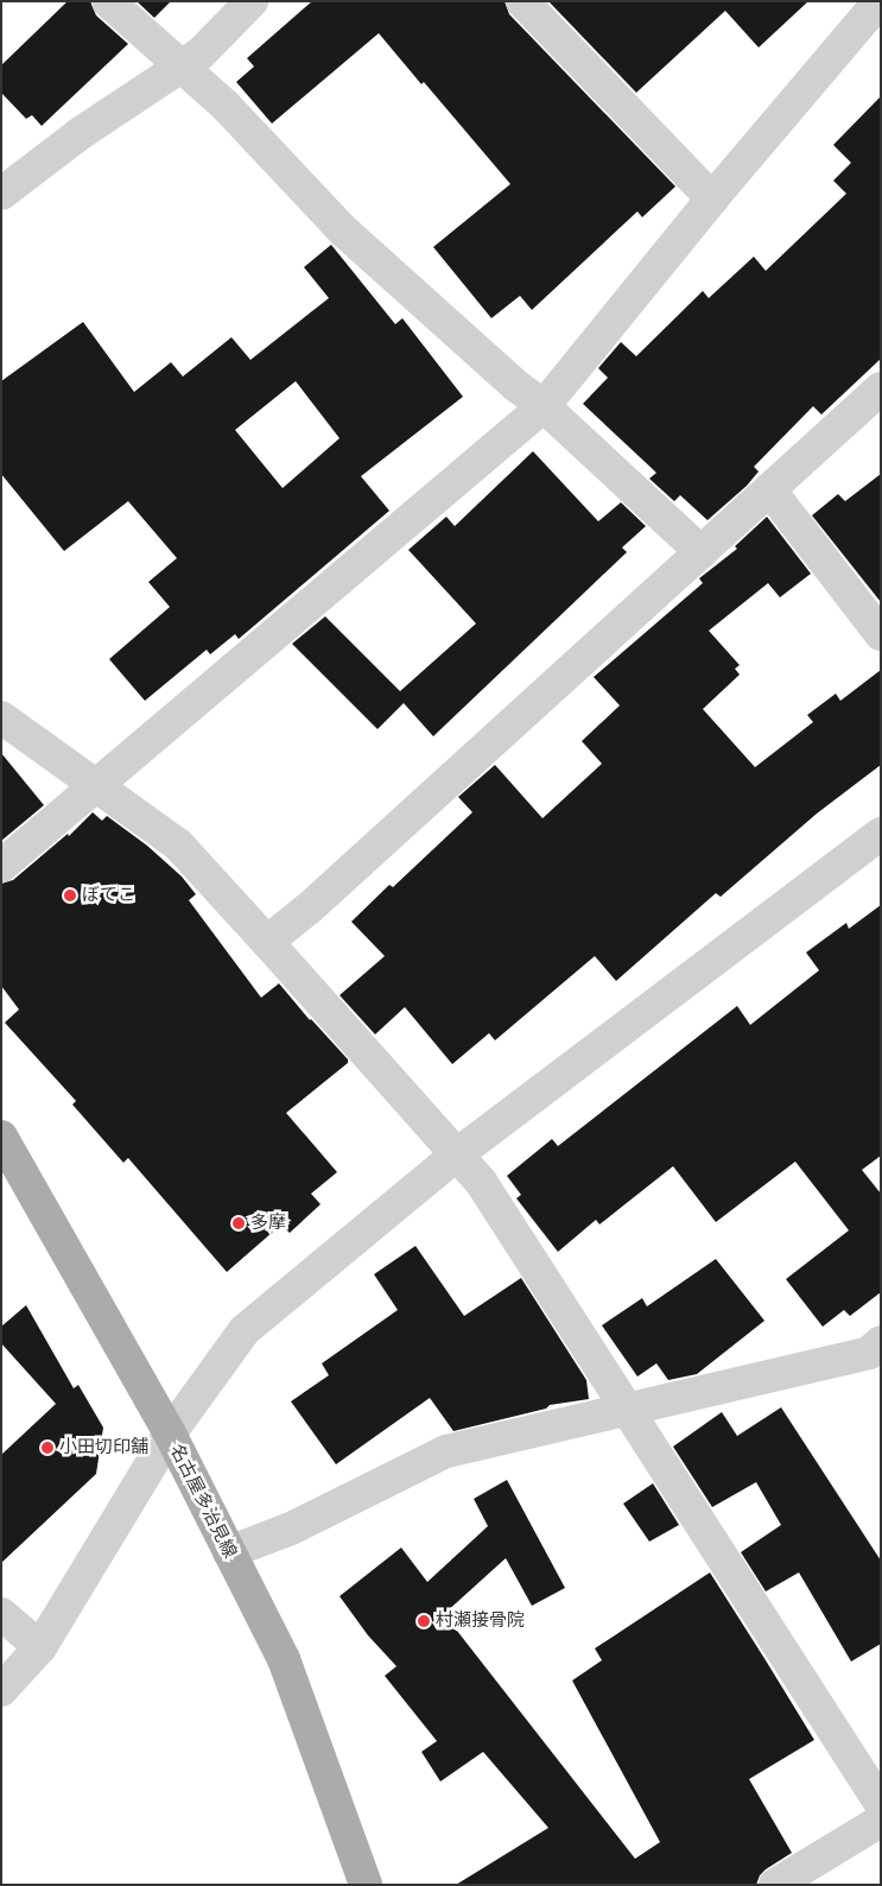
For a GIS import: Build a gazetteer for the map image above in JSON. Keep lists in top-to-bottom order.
{
  "streets": {
    "main road": ["名古屋多治見線"]
  },
  "places": [
    "ぼてこ",
    "多摩",
    "小田切印舗",
    "村瀬接骨院"
  ]
}
